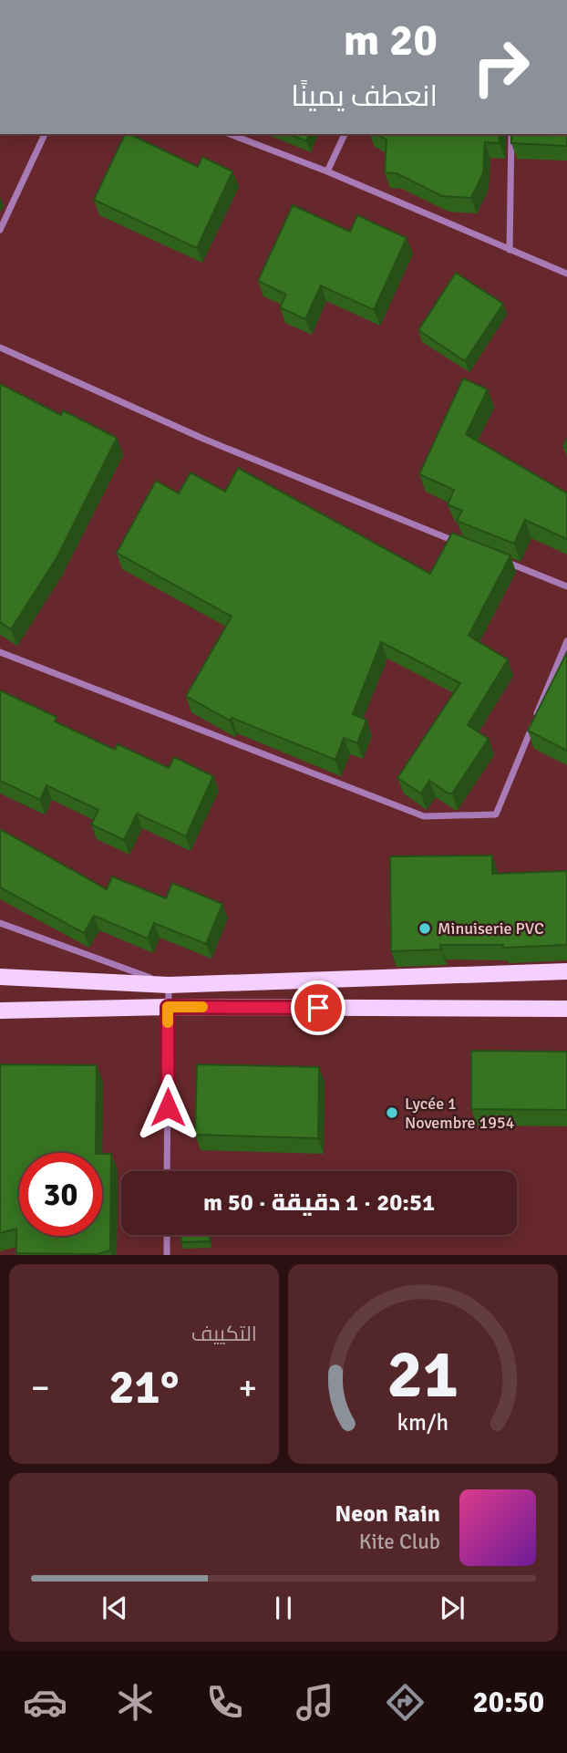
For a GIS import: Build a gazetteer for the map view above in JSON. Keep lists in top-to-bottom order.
{
  "places": ["Minuiserie PVC", "Lycée 1 Novembre 1954"],
  "page": {
    "turn": ["20 m", "انعطف يمينًا"],
    "limit": "30",
    "trip": "20:51 · 1 دقيقة · 50 m",
    "tile": "التكييف",
    "heat": ["−", "21°", "+"],
    "song": ["Neon Rain", "Kite Club"],
    "tabs": "20:50",
    "gauge": ["21", "km/h"]
  }
}
